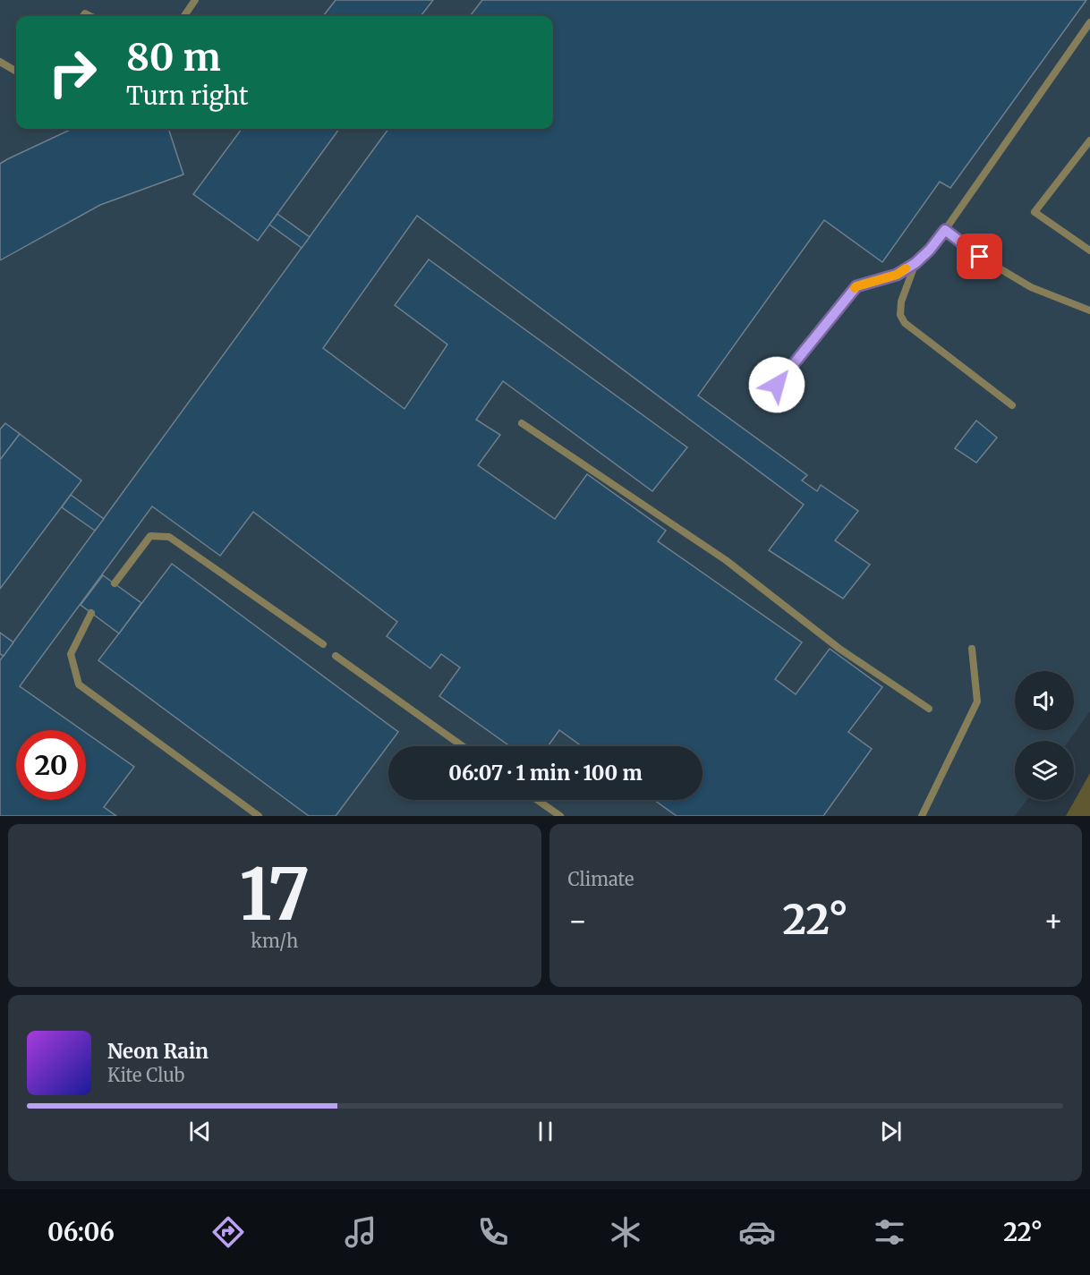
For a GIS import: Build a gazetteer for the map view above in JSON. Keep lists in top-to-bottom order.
{
  "page": {
    "turn": ["80 m", "Turn right"],
    "limit": "20",
    "trip": "06:07 · 1 min · 100 m",
    "tile": [
      ["17", "km/h"],
      "Climate"
    ],
    "heat": ["−", "22°", "+"],
    "song": ["Neon Rain", "Kite Club"],
    "tabs": ["06:06", "22°"]
  }
}
